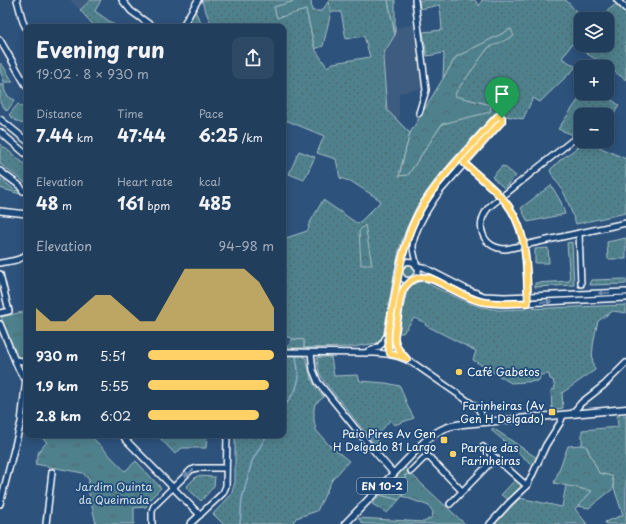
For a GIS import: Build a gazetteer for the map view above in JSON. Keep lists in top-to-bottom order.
{
  "streets": {
    "main road": ["EN 10-2"]
  },
  "parks": ["Jardim Quinta da Queimada"],
  "places": {
    "other": ["Café Gabetos", "Parque das Farinheiras"],
    "transit": ["Farinheiras (Av Gen H Delgado)", "Paio Pires Av Gen H Delgado 81 Largo"]
  },
  "page": {
    "map_buttons": ["+", "−"],
    "heading": ["Evening run", "19:02 · 8 × 930 m"],
    "stats": [
      ["Distance", "7.44 km"],
      ["Time", "47:44"],
      ["Pace", "6:25 /km"],
      ["Elevation", "48 m"],
      ["Heart rate", "161 bpm"],
      ["kcal", "485"]
    ],
    "chart": ["Elevation", "94–98 m"],
    "list": [
      {
        "name": "930 m",
        "note": "5:51"
      },
      {
        "name": "1.9 km",
        "note": "5:55"
      },
      {
        "name": "2.8 km",
        "note": "6:02"
      }
    ]
  }
}
